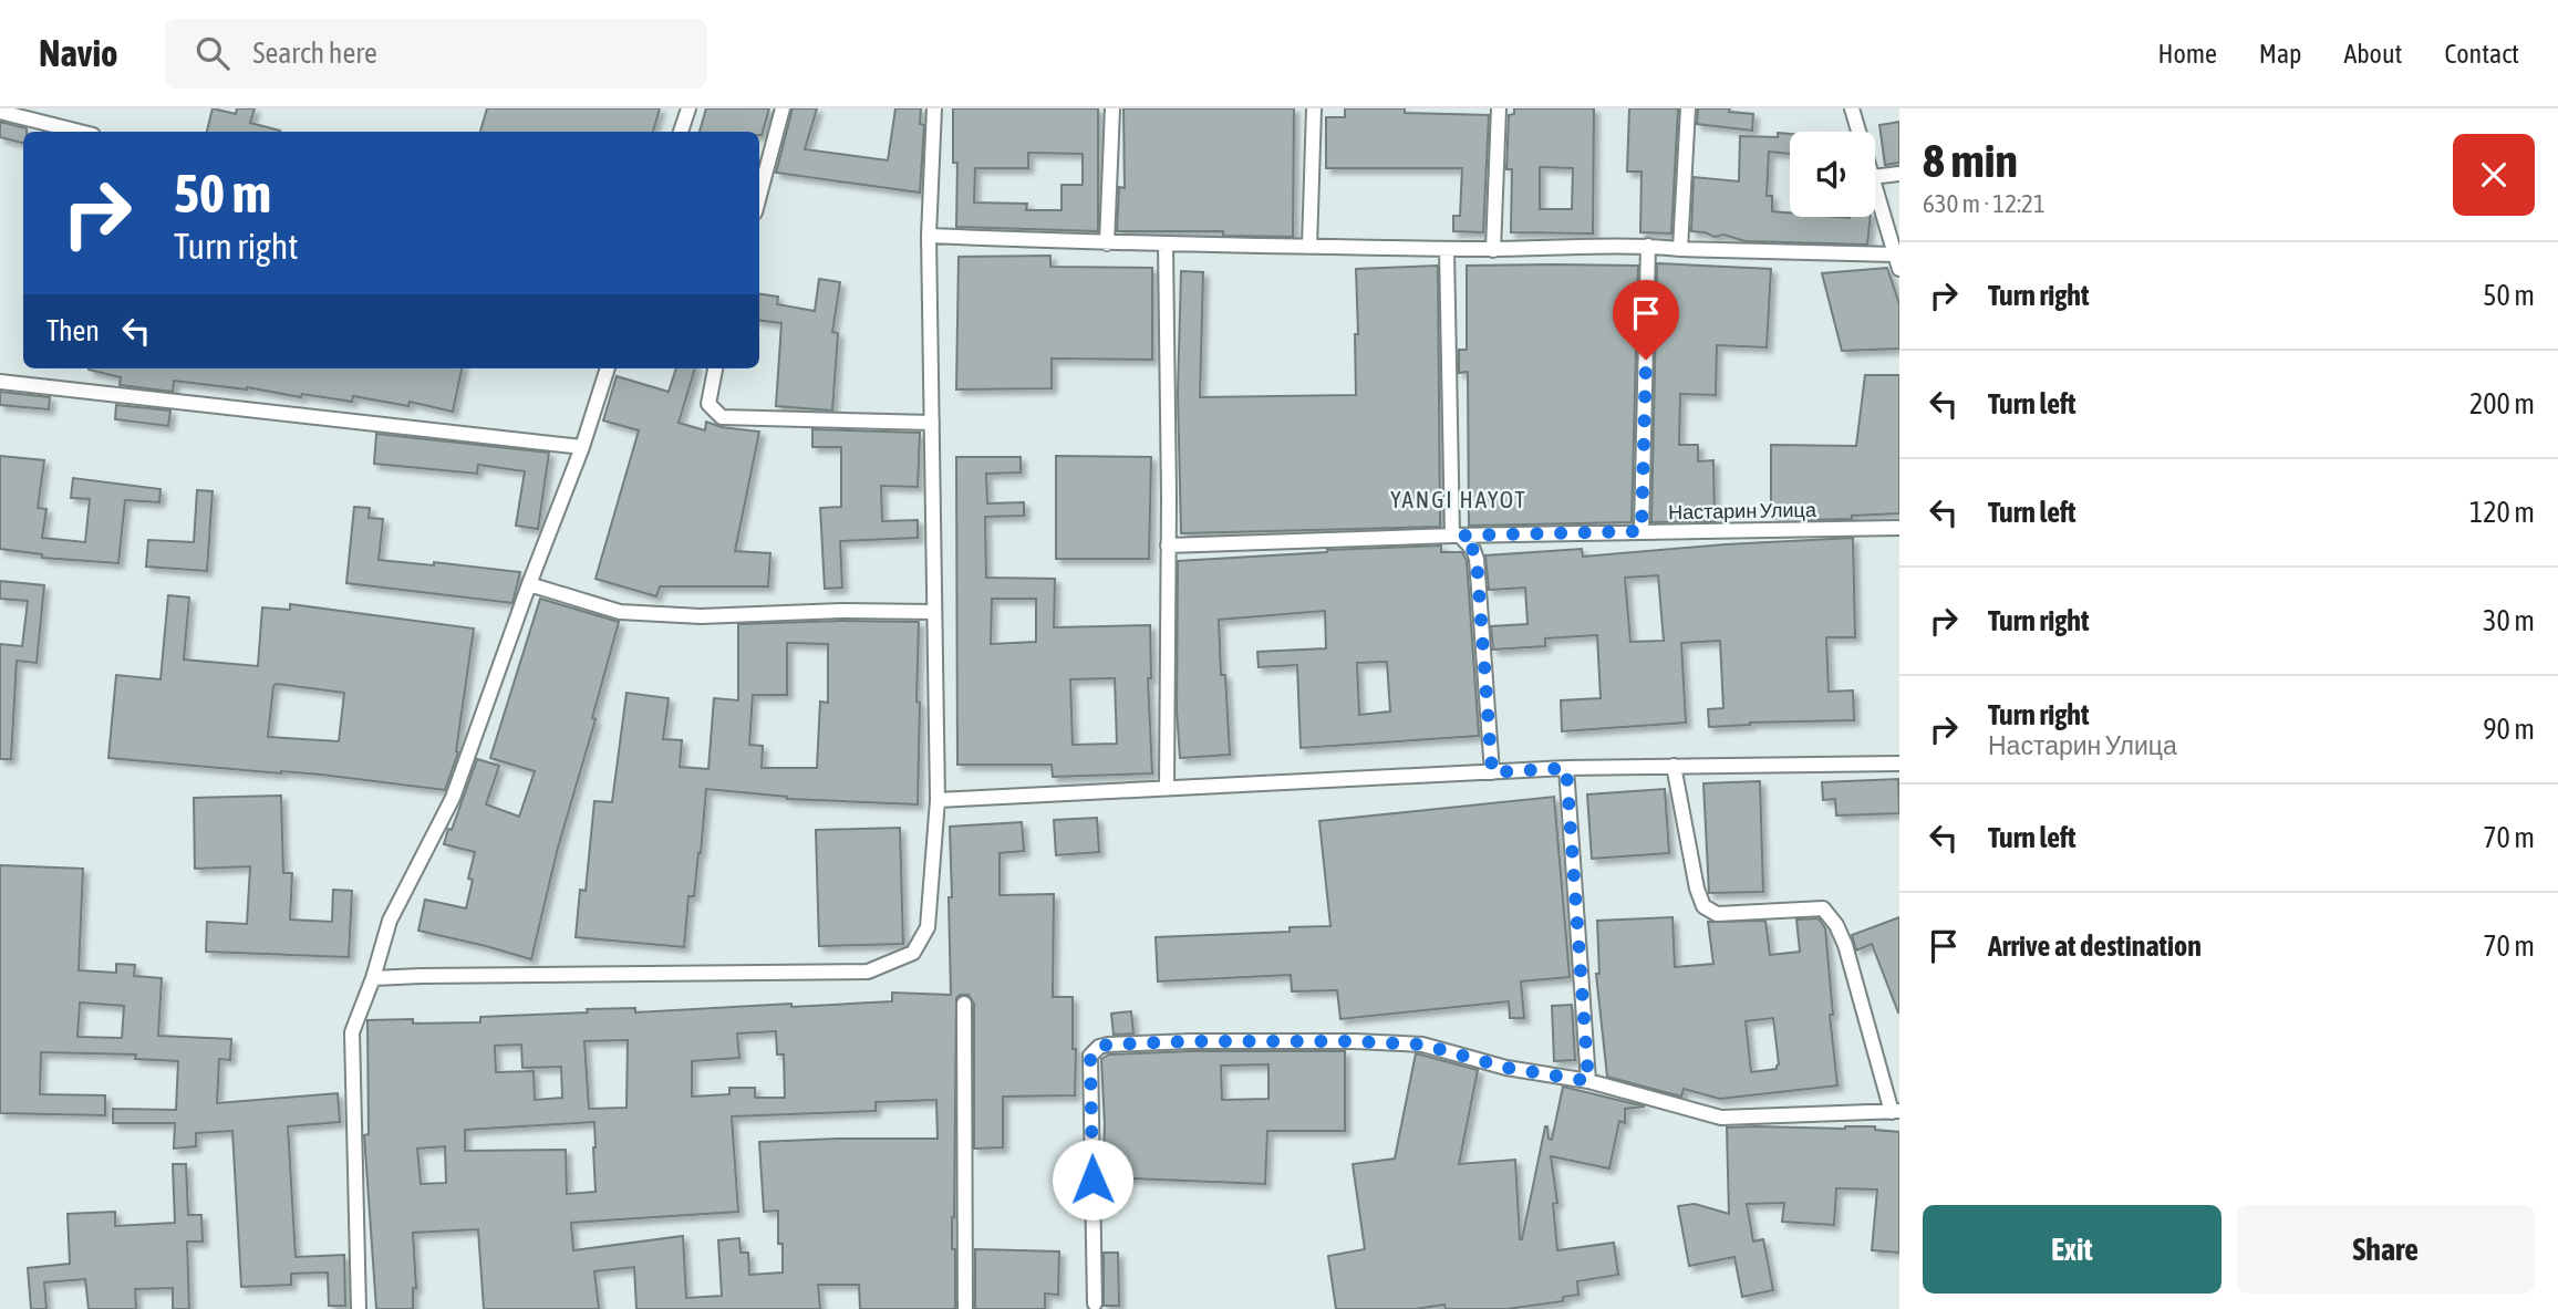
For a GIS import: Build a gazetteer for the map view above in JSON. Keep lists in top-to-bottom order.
{
  "streets": {
    "street": ["Настарин Улица"]
  },
  "districts": ["YANGI HAYOT"],
  "page": {
    "header": "Navio",
    "search": "Search here",
    "nav": [
      "Home",
      "Map",
      "About",
      "Contact"
    ],
    "heading": ["8 min", "630 m · 12:21"],
    "turn": ["50 m", "Turn right"],
    "list": [
      {
        "name": "Turn right",
        "value": "50 m"
      },
      {
        "name": "Turn left",
        "value": "200 m"
      },
      {
        "name": "Turn left",
        "value": "120 m"
      },
      {
        "name": "Turn right",
        "value": "30 m"
      },
      {
        "name": "Turn right",
        "note": "Настарин Улица",
        "value": "90 m"
      },
      {
        "name": "Turn left",
        "value": "70 m"
      },
      {
        "name": "Arrive at destination",
        "value": "70 m"
      }
    ],
    "then": "Then",
    "buttons": ["Exit", "Share"]
  }
}
